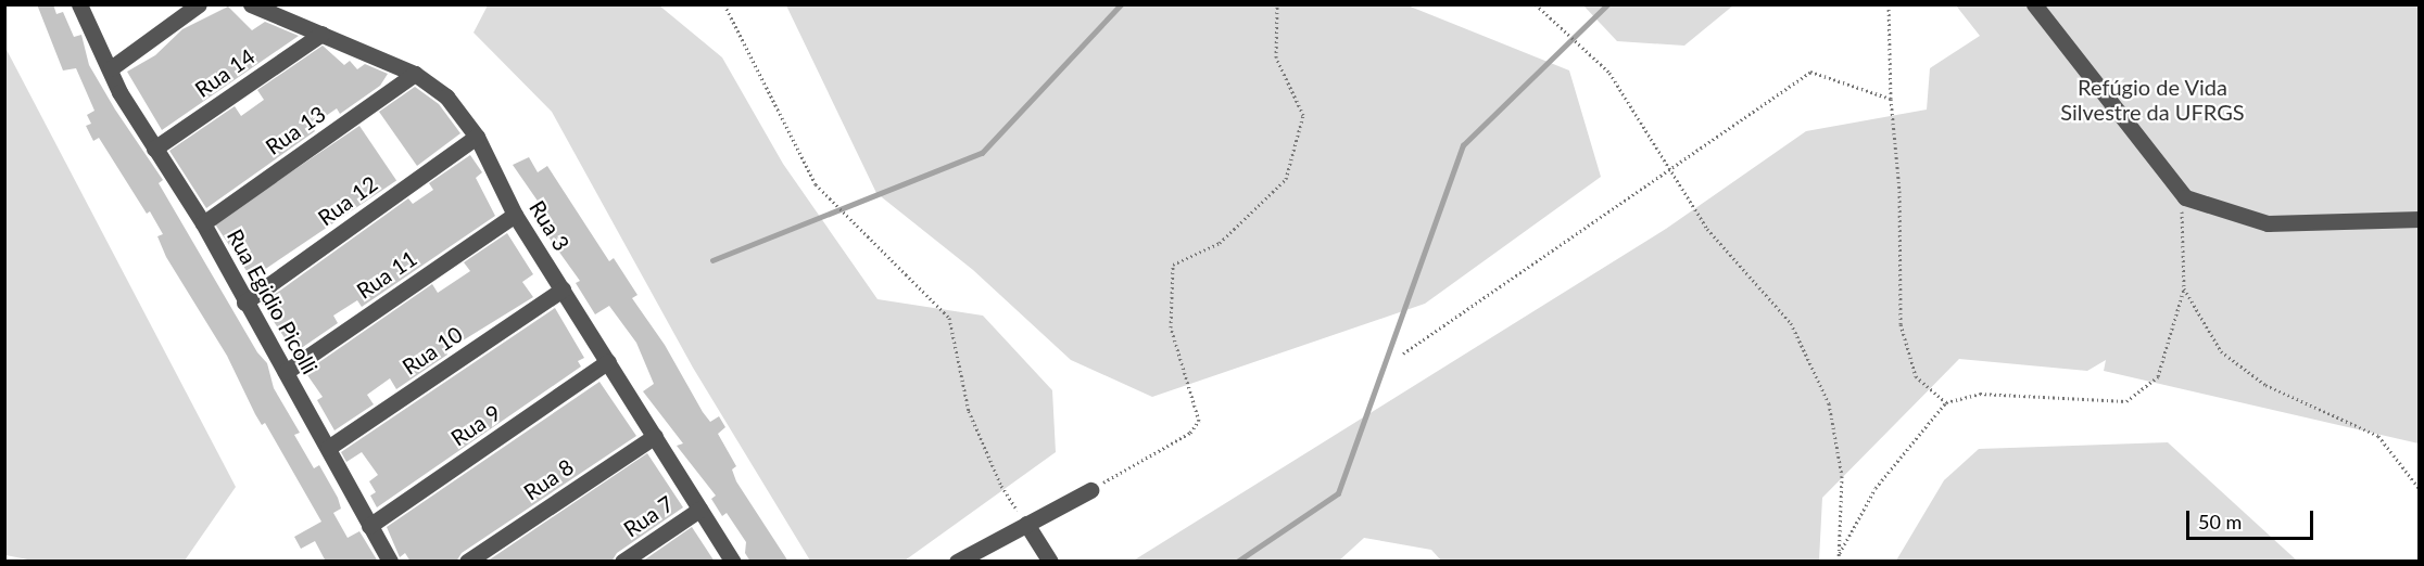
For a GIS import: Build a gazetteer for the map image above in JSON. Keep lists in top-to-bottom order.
{
  "streets": {
    "street": [
      "Rua 14",
      "Rua 13",
      "Rua 12",
      "Rua 3",
      "Rua 11",
      "Rua Egidio Picolli",
      "Rua 10",
      "Rua 9",
      "Rua 8",
      "Rua 7"
    ]
  },
  "crossings": [
    ["Rua 14", "Rua 3"],
    ["Rua 14", "Rua Egidio Picolli"],
    ["Rua 13", "Rua 3"],
    ["Rua 13", "Rua Egidio Picolli"],
    ["Rua 12", "Rua 3"],
    ["Rua 12", "Rua Egidio Picolli"],
    ["Rua 3", "Rua 11"],
    ["Rua 3", "Rua 10"],
    ["Rua 3", "Rua 9"],
    ["Rua 3", "Rua 8"],
    ["Rua 3", "Rua 7"],
    ["Rua 11", "Rua Egidio Picolli"],
    ["Rua Egidio Picolli", "Rua 10"],
    ["Rua Egidio Picolli", "Rua 9"]
  ],
  "parks": ["Refúgio de Vida Silvestre da UFRGS"],
  "scale_bar": "50 m"
}
